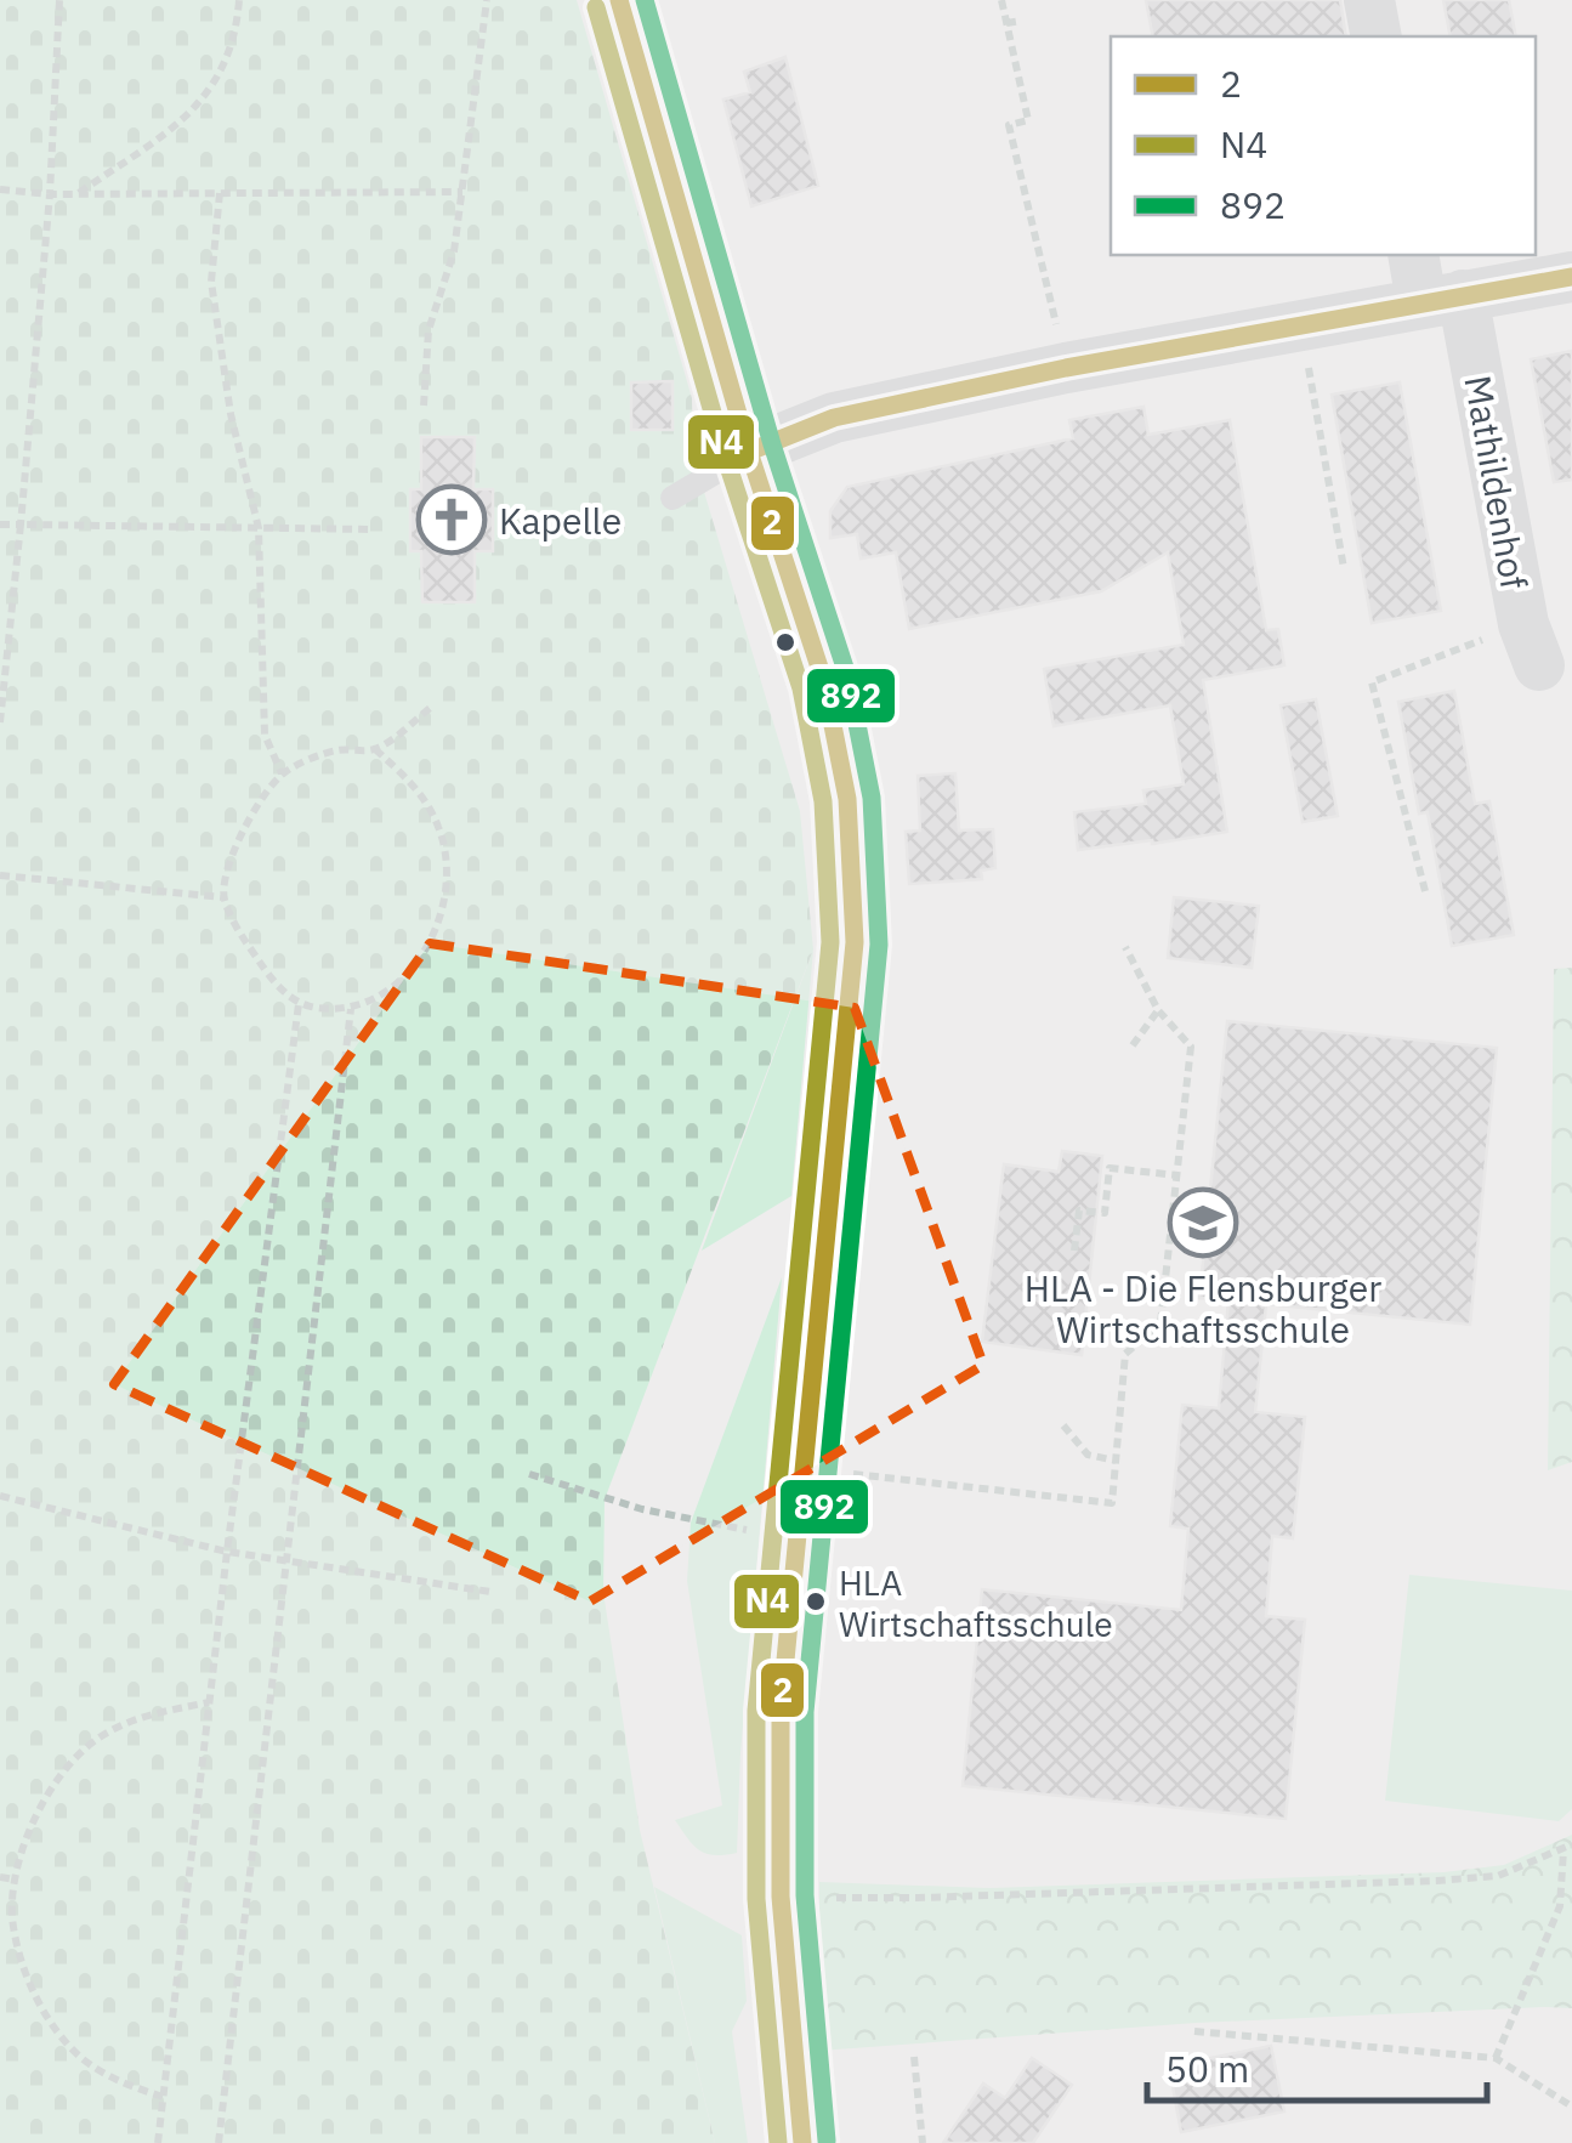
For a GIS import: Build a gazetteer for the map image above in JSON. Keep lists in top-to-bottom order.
{
  "streets": {
    "street": ["Mathildenhof"]
  },
  "places": {
    "church": ["Kapelle"],
    "school or university": ["HLA - Die Flensburger Wirtschaftsschule"],
    "other": ["HLA Wirtschaftsschule"]
  },
  "lines": ["transit line 2", "transit line 892", "transit line N4"],
  "legend": ["2", "N4", "892"],
  "scale_bar": "50 m"
}
